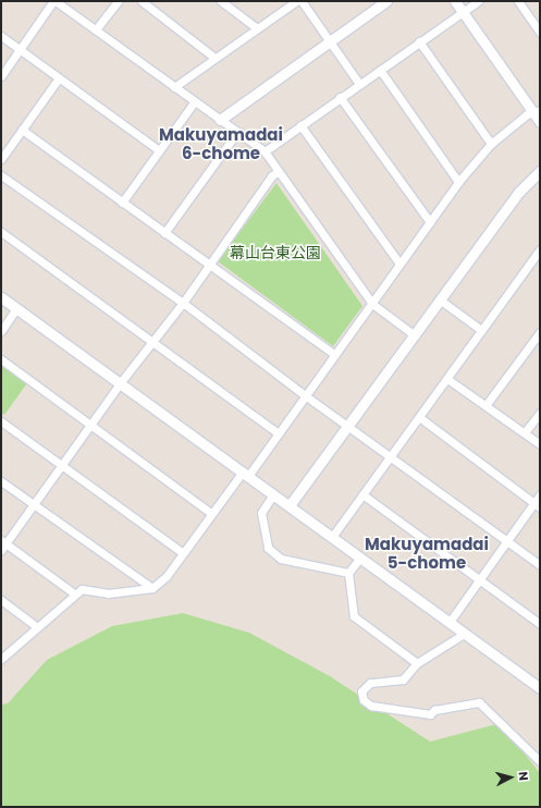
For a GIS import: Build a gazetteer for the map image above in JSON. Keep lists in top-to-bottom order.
{
  "districts": ["Makuyamadai 6-chome", "Makuyamadai 5-chome"],
  "parks": ["幕山台東公園"],
  "north": "right"
}
